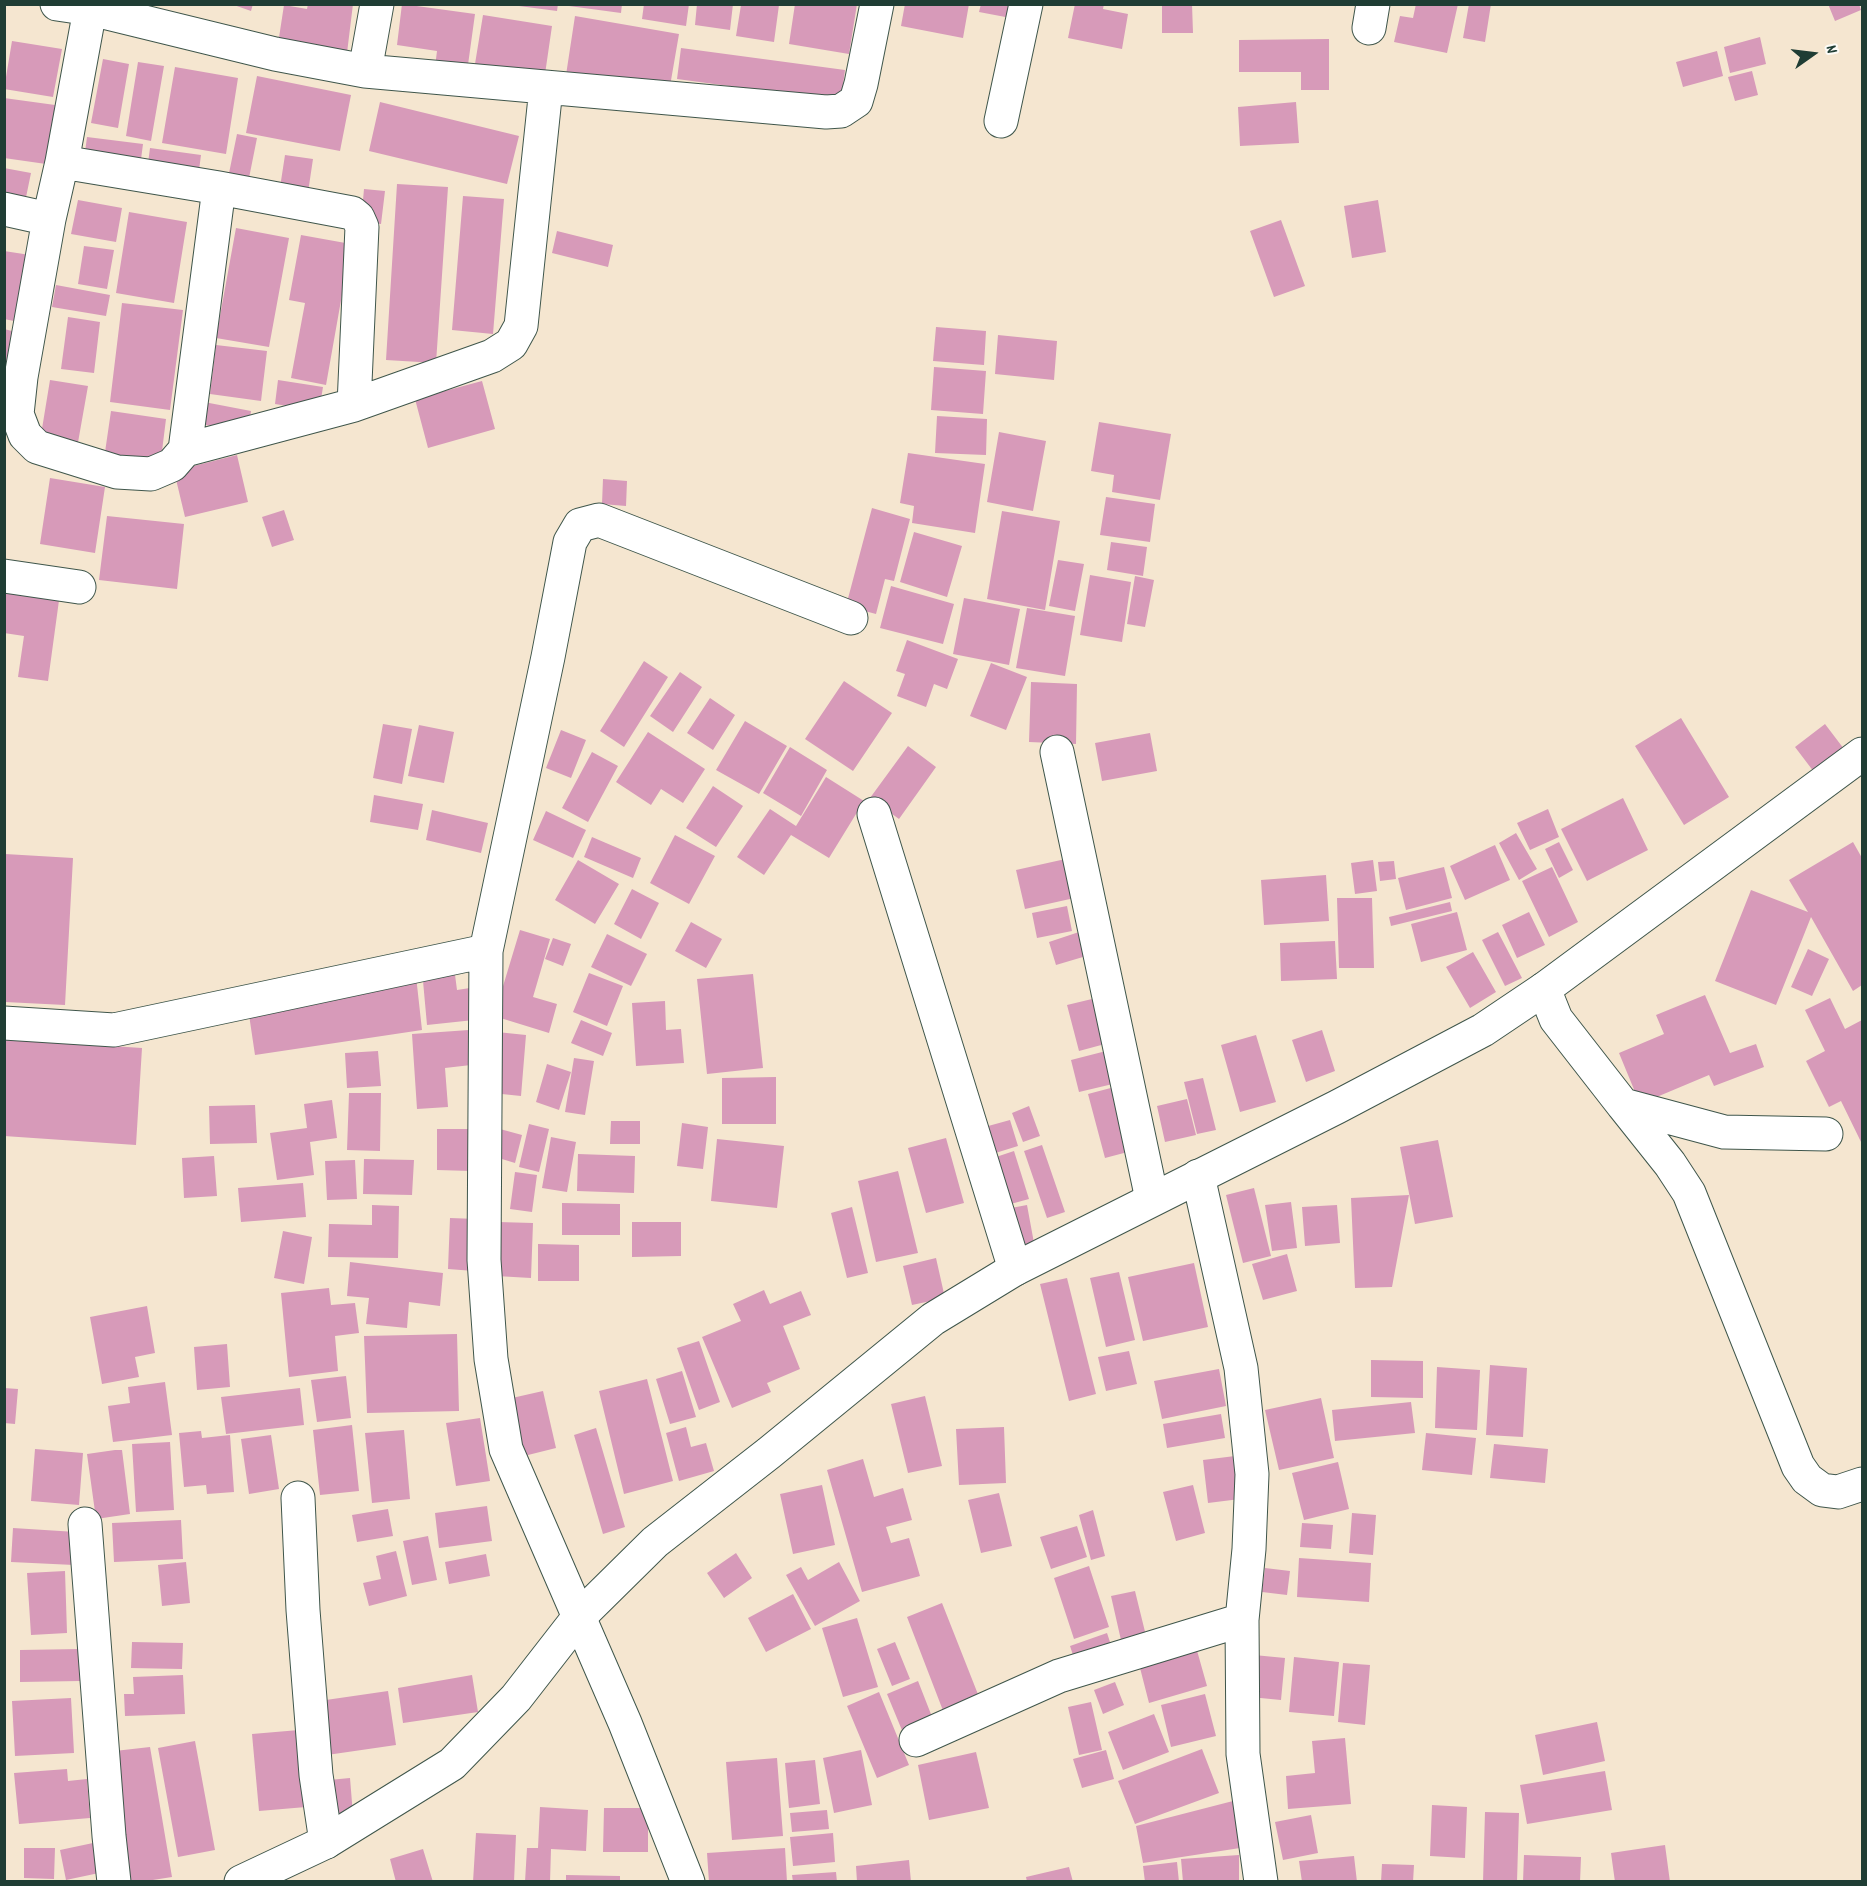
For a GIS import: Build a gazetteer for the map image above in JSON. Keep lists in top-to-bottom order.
{
  "north": "right"
}
